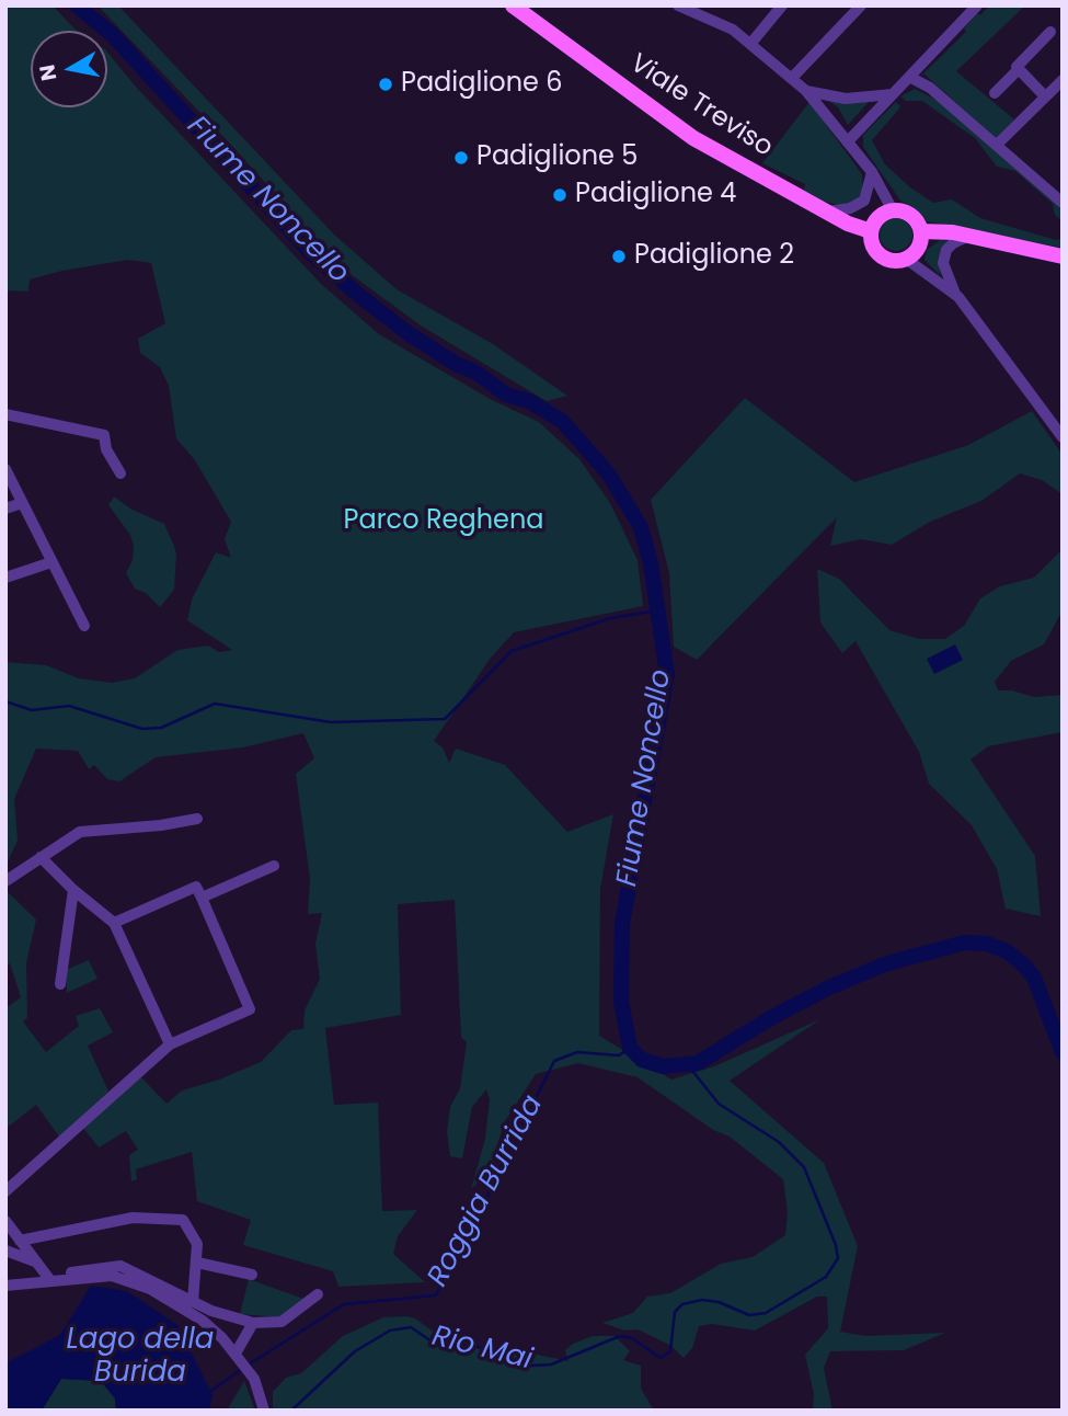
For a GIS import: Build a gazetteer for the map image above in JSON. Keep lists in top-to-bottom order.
{
  "streets": {
    "main road": ["Viale Treviso"]
  },
  "water": [
    "Fiume Noncello",
    "Roggia Burrida",
    "Lago della Burida",
    "Rio Mai"
  ],
  "parks": ["Parco Reghena"],
  "places": [
    "Padiglione 6",
    "Padiglione 5",
    "Padiglione 4",
    "Padiglione 2"
  ],
  "north": "left"
}
